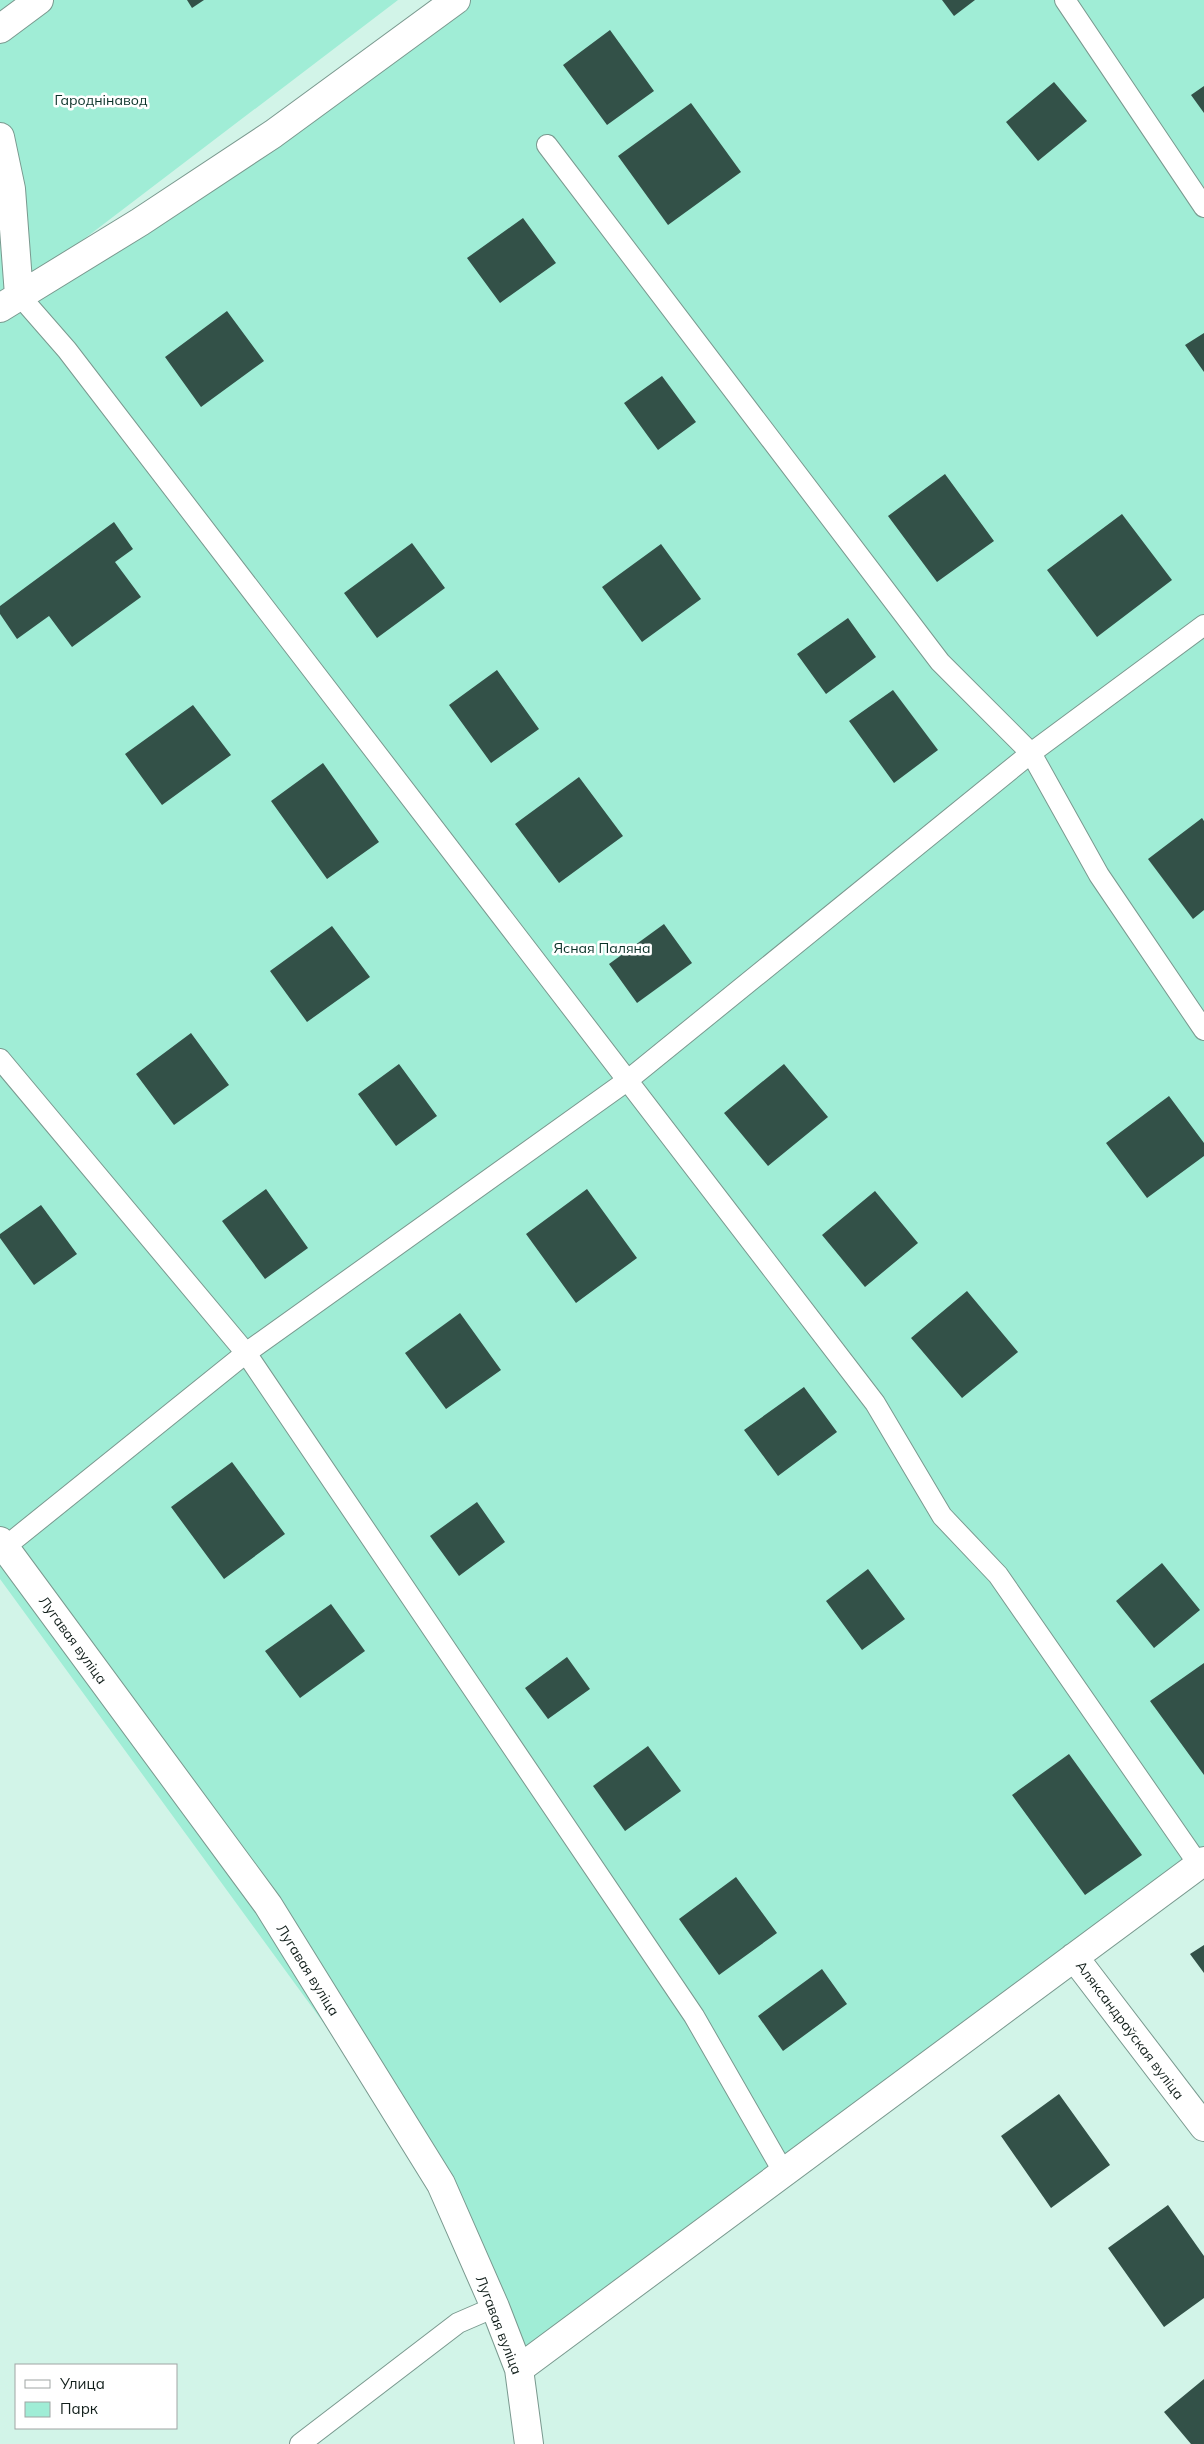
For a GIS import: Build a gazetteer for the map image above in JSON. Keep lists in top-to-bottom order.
{
  "streets": {
    "street": ["Лугавая вуліца", "Аляксандраўская вуліца"]
  },
  "parks": ["Гароднінавод", "Ясная Паляна"],
  "legend": ["Улица", "Парк"]
}
